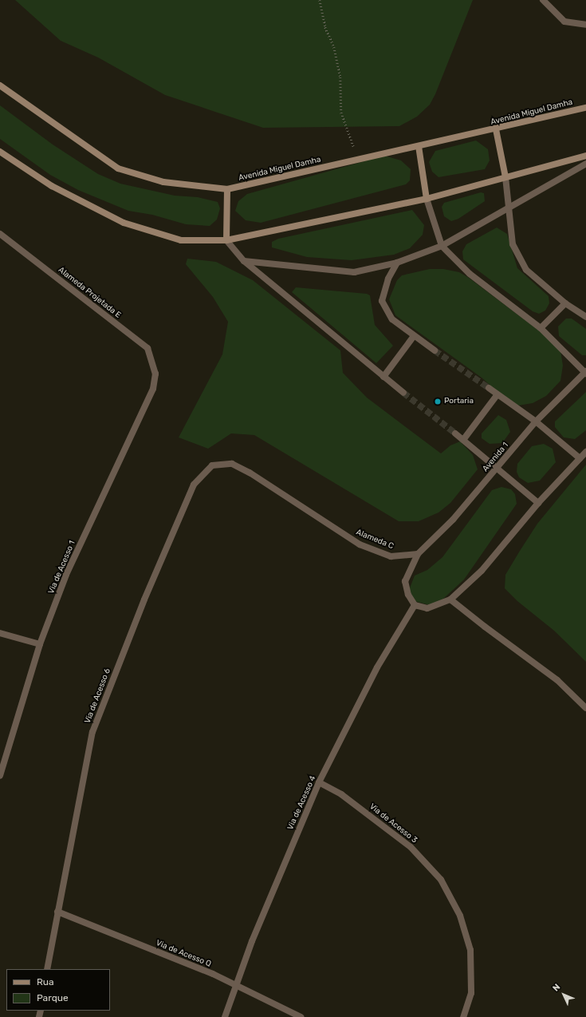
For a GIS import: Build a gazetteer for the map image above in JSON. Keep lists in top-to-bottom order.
{
  "streets": {
    "street": [
      "Avenida Miguel Damha",
      "Alameda Projetada E",
      "Avenida 1",
      "Alameda C",
      "Via de Acesso 1",
      "Via de Acesso 6",
      "Via de Acesso 4",
      "Via de Acesso 3",
      "Via de Acesso Q"
    ]
  },
  "crossings": [
    ["Alameda Projetada E", "Via de Acesso 1"],
    ["Avenida 1", "Alameda C"],
    ["Alameda C", "Via de Acesso 6"],
    ["Via de Acesso 6", "Via de Acesso Q"],
    ["Via de Acesso 4", "Via de Acesso 3"],
    ["Via de Acesso 4", "Via de Acesso Q"]
  ],
  "places": ["Portaria"],
  "legend": ["Rua", "Parque"],
  "north": "top left"
}
